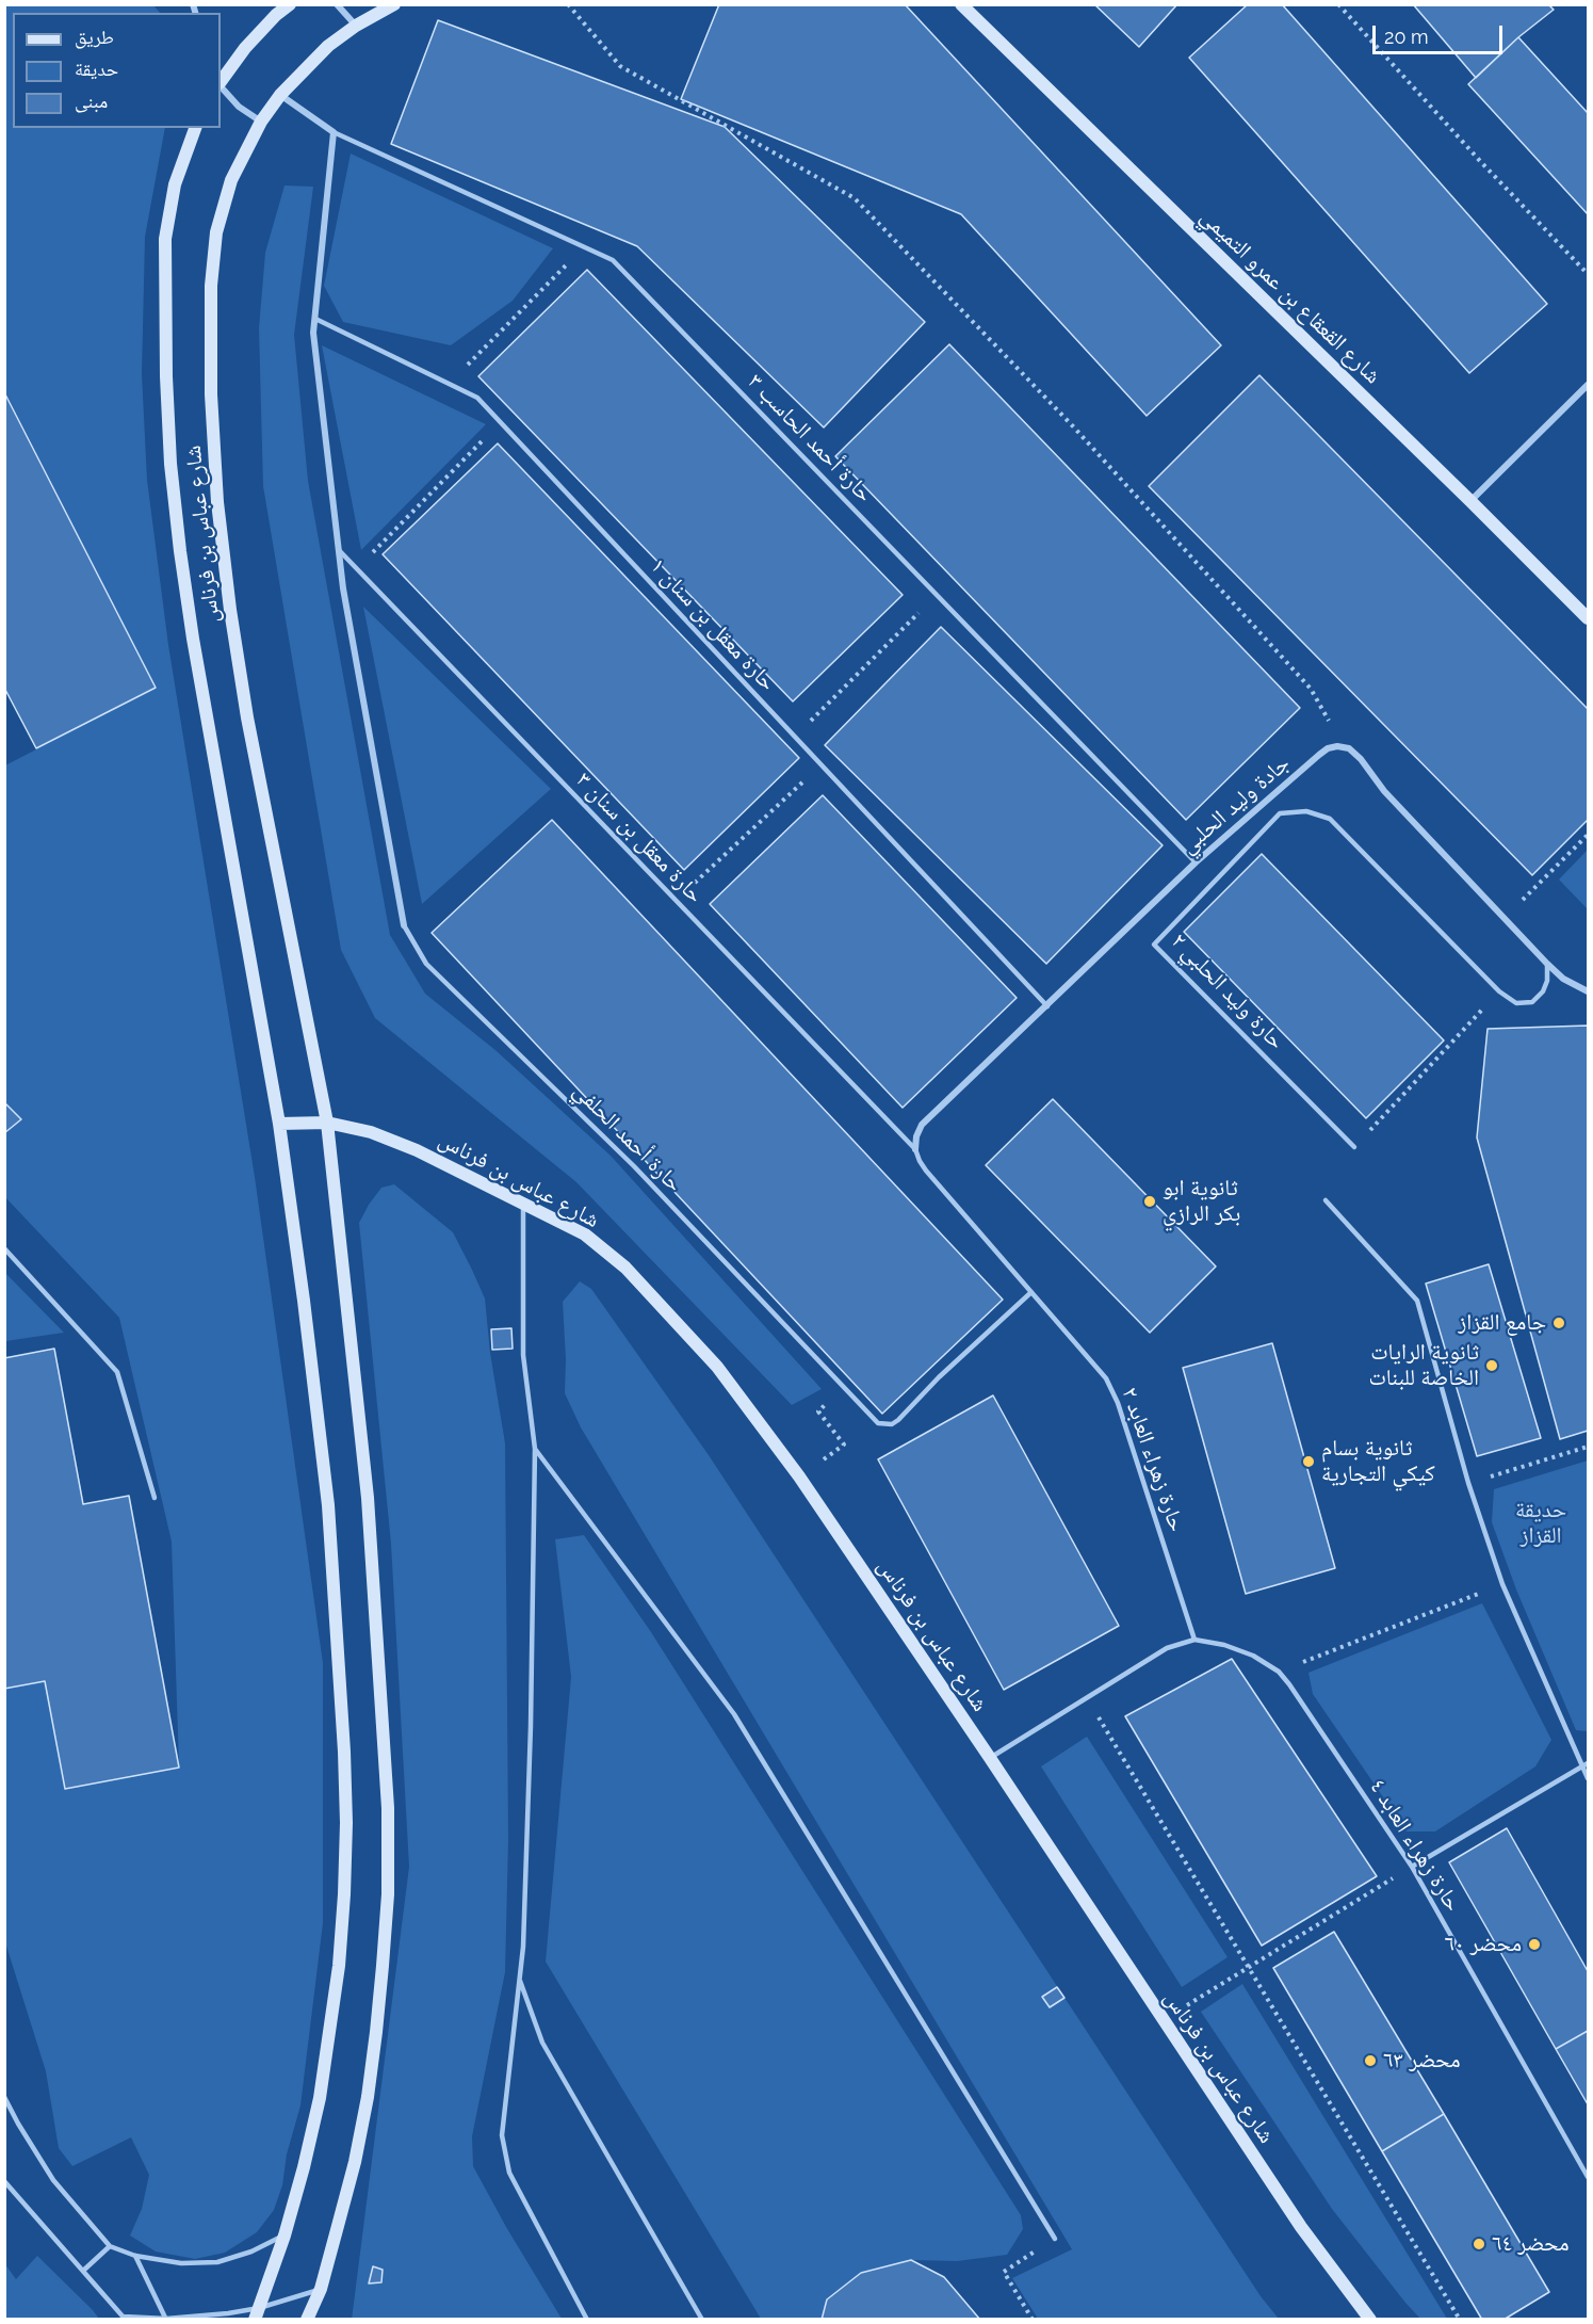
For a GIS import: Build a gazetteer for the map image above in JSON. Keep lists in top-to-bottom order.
{
  "streets": {
    "main road": ["شارع القعقاع بن عمرو التميمي", "شارع عباس بن فرناس"],
    "street": ["جادة وليد الحلبي"],
    "lane": [
      "حارة أحمد الحاسب ٣",
      "حارة معقل بن سنان ١",
      "حارة معقل بن سنان ٣",
      "حارة وليد الحلبي ٢",
      "حارة أحمد الحلفي",
      "حارة زهراء العابد ٢",
      "حارة زهراء العابد ٤"
    ]
  },
  "crossings": [
    ["حارة أحمد الحاسب ٣", "جادة وليد الحلبي"],
    ["حارة معقل بن سنان ١", "جادة وليد الحلبي"],
    ["جادة وليد الحلبي", "حارة معقل بن سنان ٣"],
    ["جادة وليد الحلبي", "حارة زهراء العابد ٢"],
    ["حارة معقل بن سنان ٣", "حارة زهراء العابد ٢"],
    ["حارة أحمد الحلفي", "حارة زهراء العابد ٢"]
  ],
  "parks": ["حديقة القزاز"],
  "places": [
    "ثانوية ابو بكر الرازي",
    "جامع القزاز",
    "ثانوية الرايات الخاصة للبنات",
    "ثانوية بسام كيكي التجارية",
    "محضر ٦٠",
    "محضر ٦٣",
    "محضر ٦٤"
  ],
  "legend": ["طريق", "حديقة", "مبنى"],
  "scale_bar": "20 m"
}
